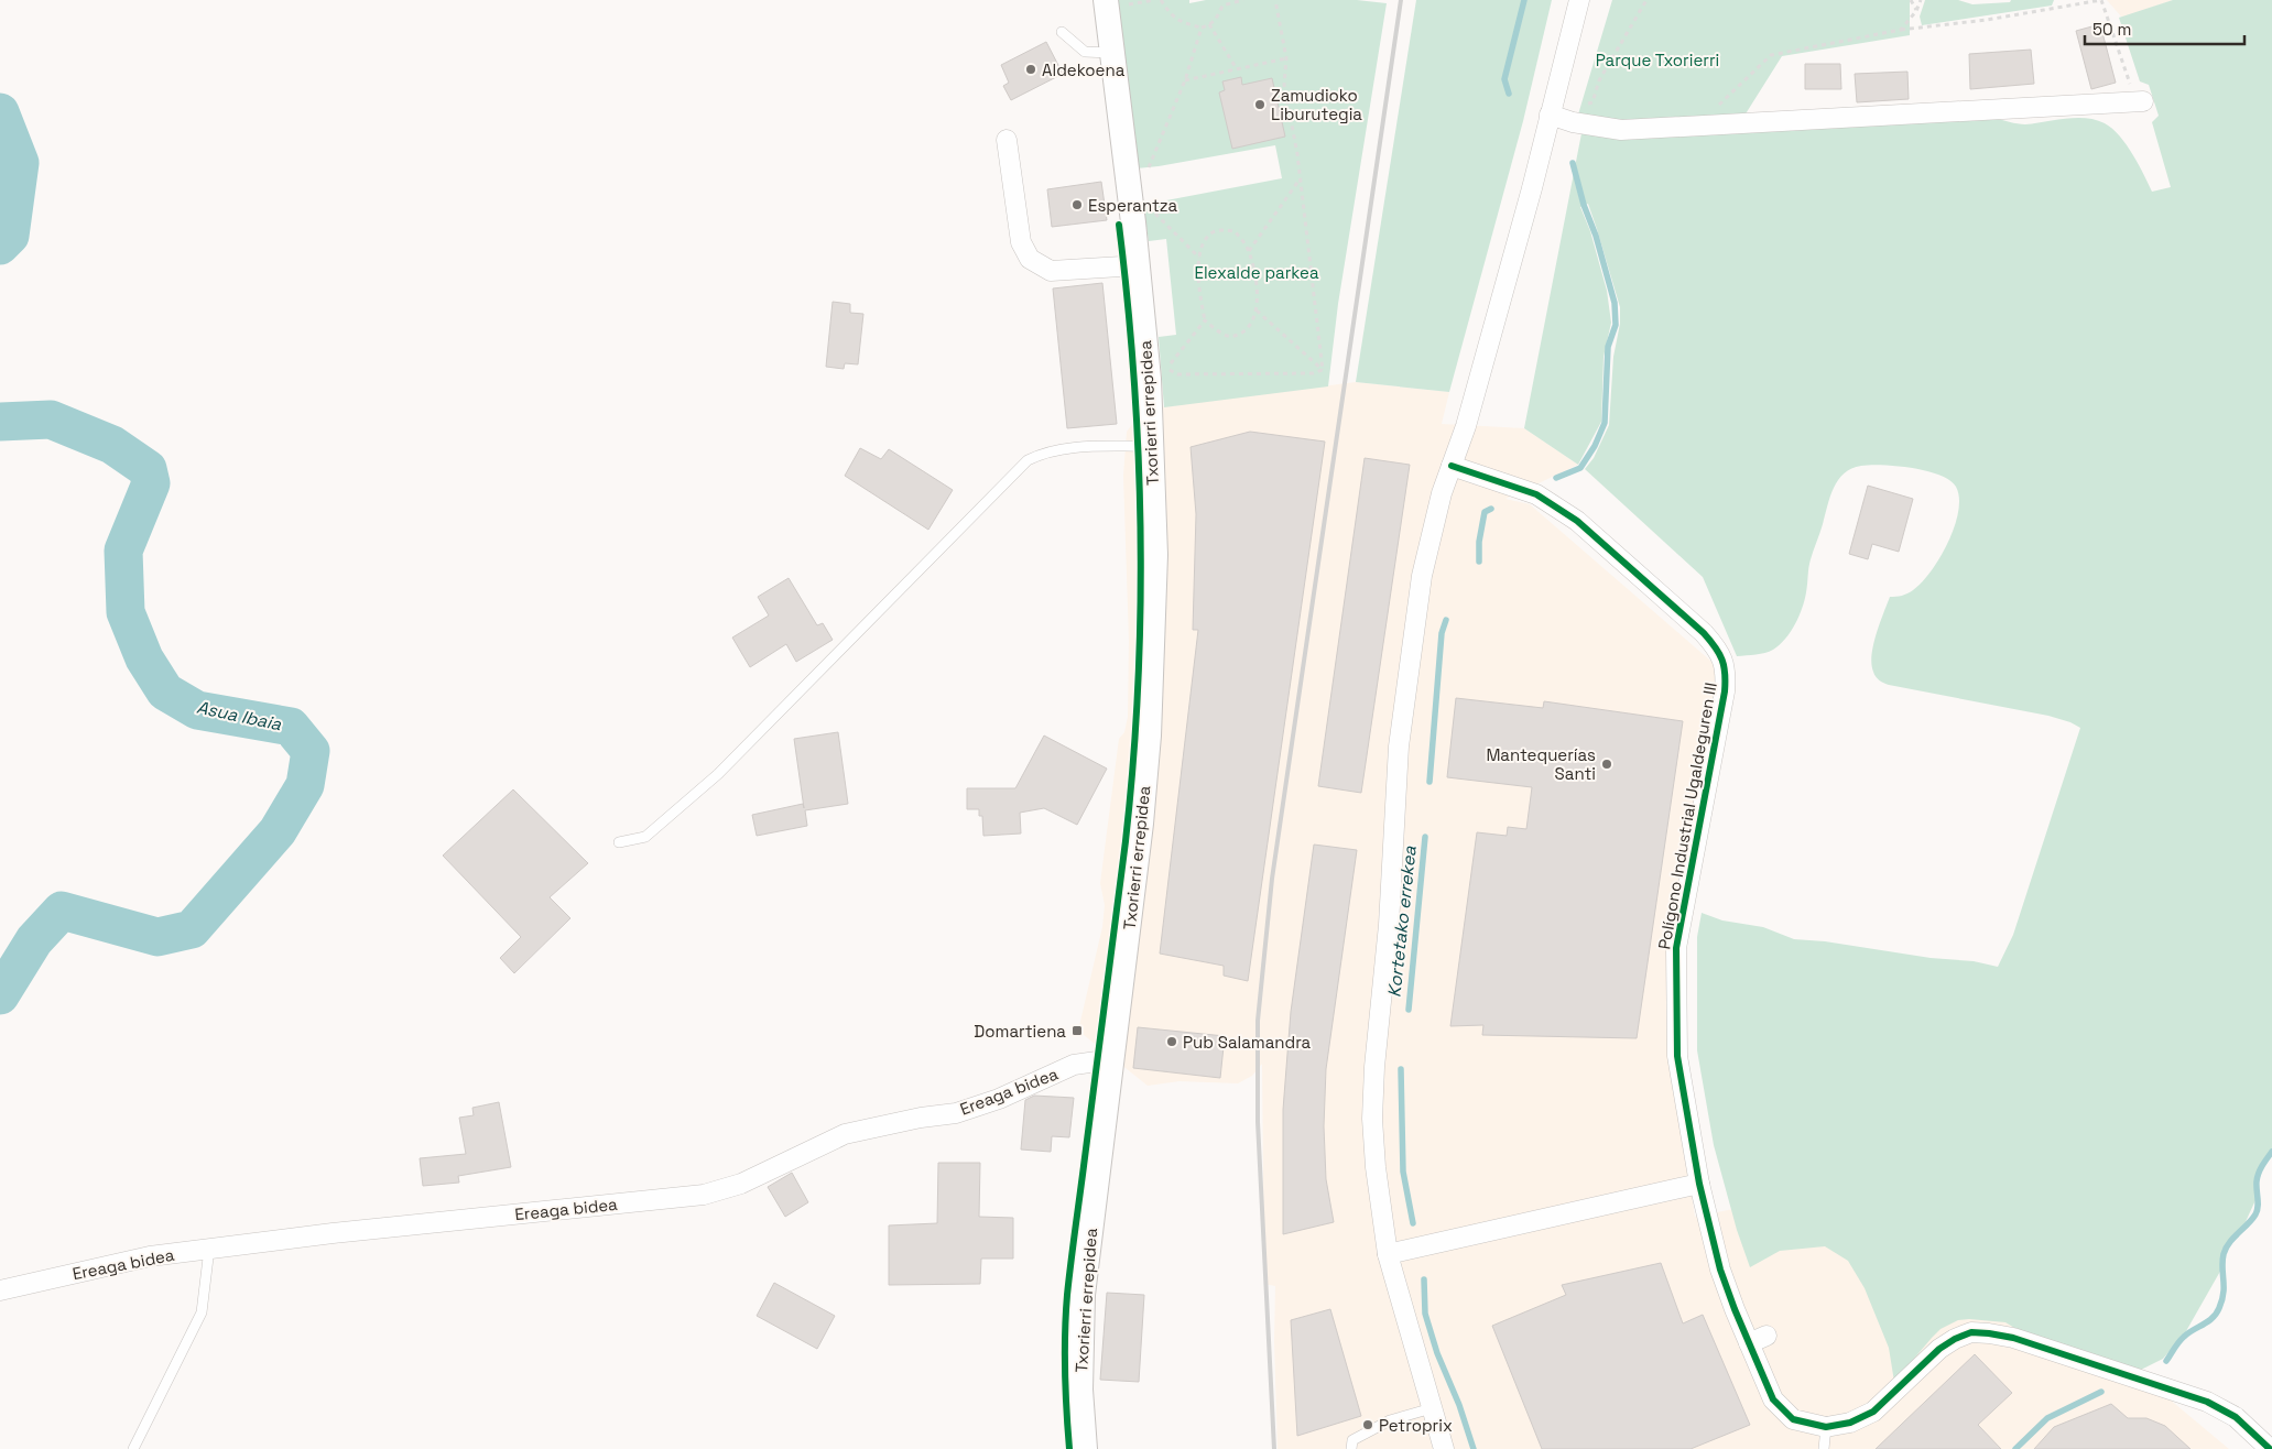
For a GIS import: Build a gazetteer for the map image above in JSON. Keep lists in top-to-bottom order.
{
  "streets": {
    "street": ["Txorierri errepidea", "Polígono Industrial Ugaldeguren III", "Ereaga bidea"]
  },
  "crossings": [
    ["Txorierri errepidea", "Ereaga bidea"]
  ],
  "water": ["Asua Ibaia", "Kortetako errekea"],
  "parks": ["Parque Txorierri", "Elexalde parkea"],
  "places": {
    "other": [
      "Aldekoena",
      "Zamudioko Liburutegia",
      "Esperantza",
      "Mantequerías Santi",
      "Pub Salamandra",
      "Petroprix"
    ],
    "transit": ["Domartiena"]
  },
  "scale_bar": "50 m"
}
